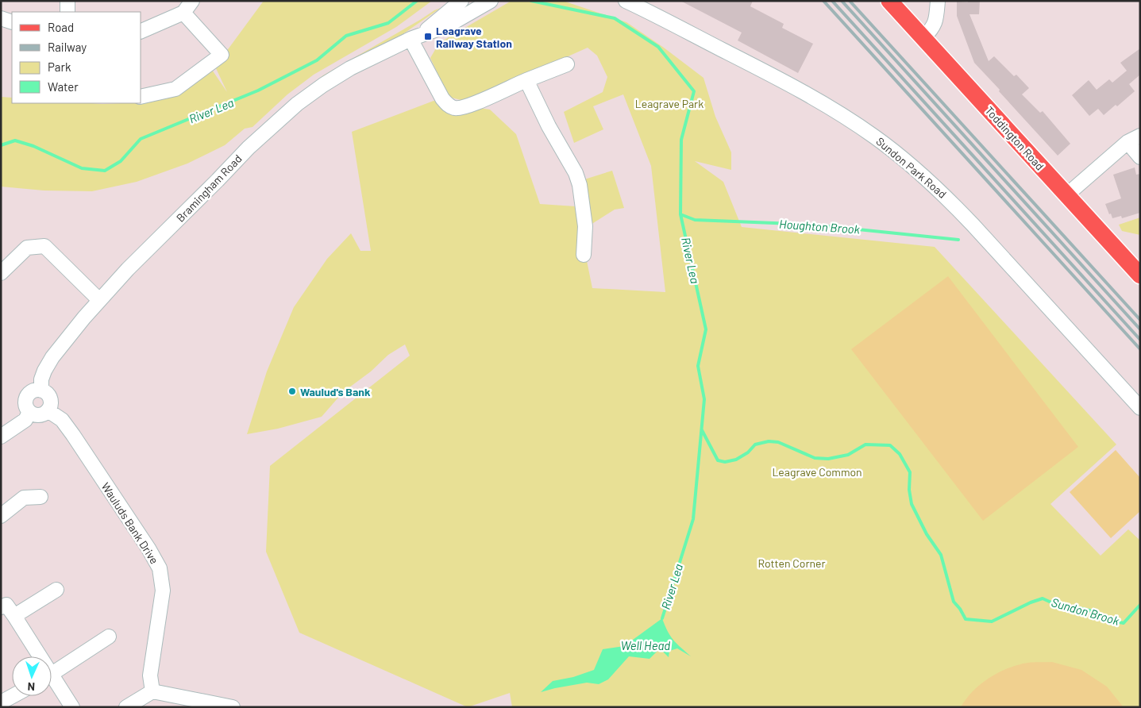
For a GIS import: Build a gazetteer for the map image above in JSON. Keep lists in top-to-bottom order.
{
  "streets": {
    "main road": ["Toddington Road"],
    "street": ["Sundon Park Road", "Bramingham Road", "Wauluds Bank Drive"]
  },
  "crossings": [
    ["Bramingham Road", "Wauluds Bank Drive"]
  ],
  "water": [
    "River Lea",
    "Houghton Brook",
    "Sundon Brook",
    "Well Head"
  ],
  "parks": ["Leagrave Park", "Leagrave Common", "Rotten Corner"],
  "places": {
    "transit": ["Leagrave Railway Station"],
    "other": ["Waulud's Bank"]
  },
  "legend": [
    "Road",
    "Railway",
    "Park",
    "Water"
  ],
  "north": "bottom"
}
